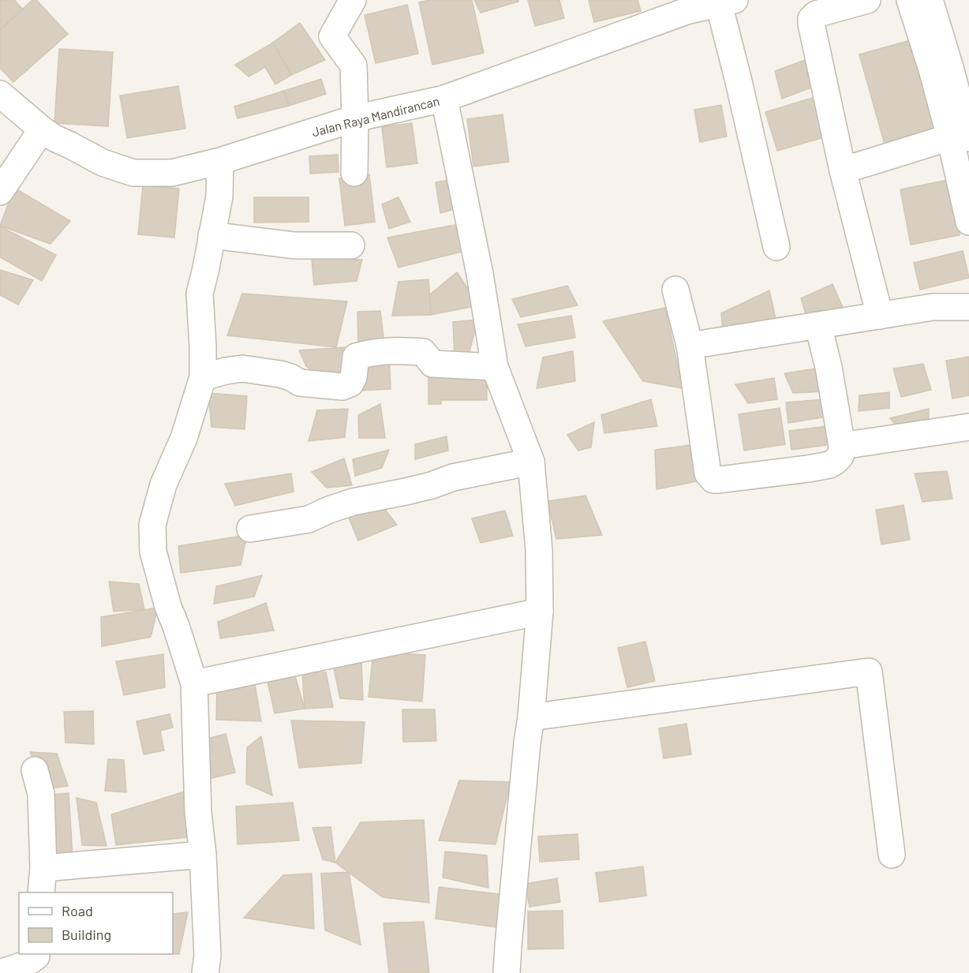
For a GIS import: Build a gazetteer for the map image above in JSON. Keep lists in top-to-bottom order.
{
  "streets": {
    "street": ["Jalan Raya Mandirancan"]
  },
  "legend": ["Road", "Building"]
}
